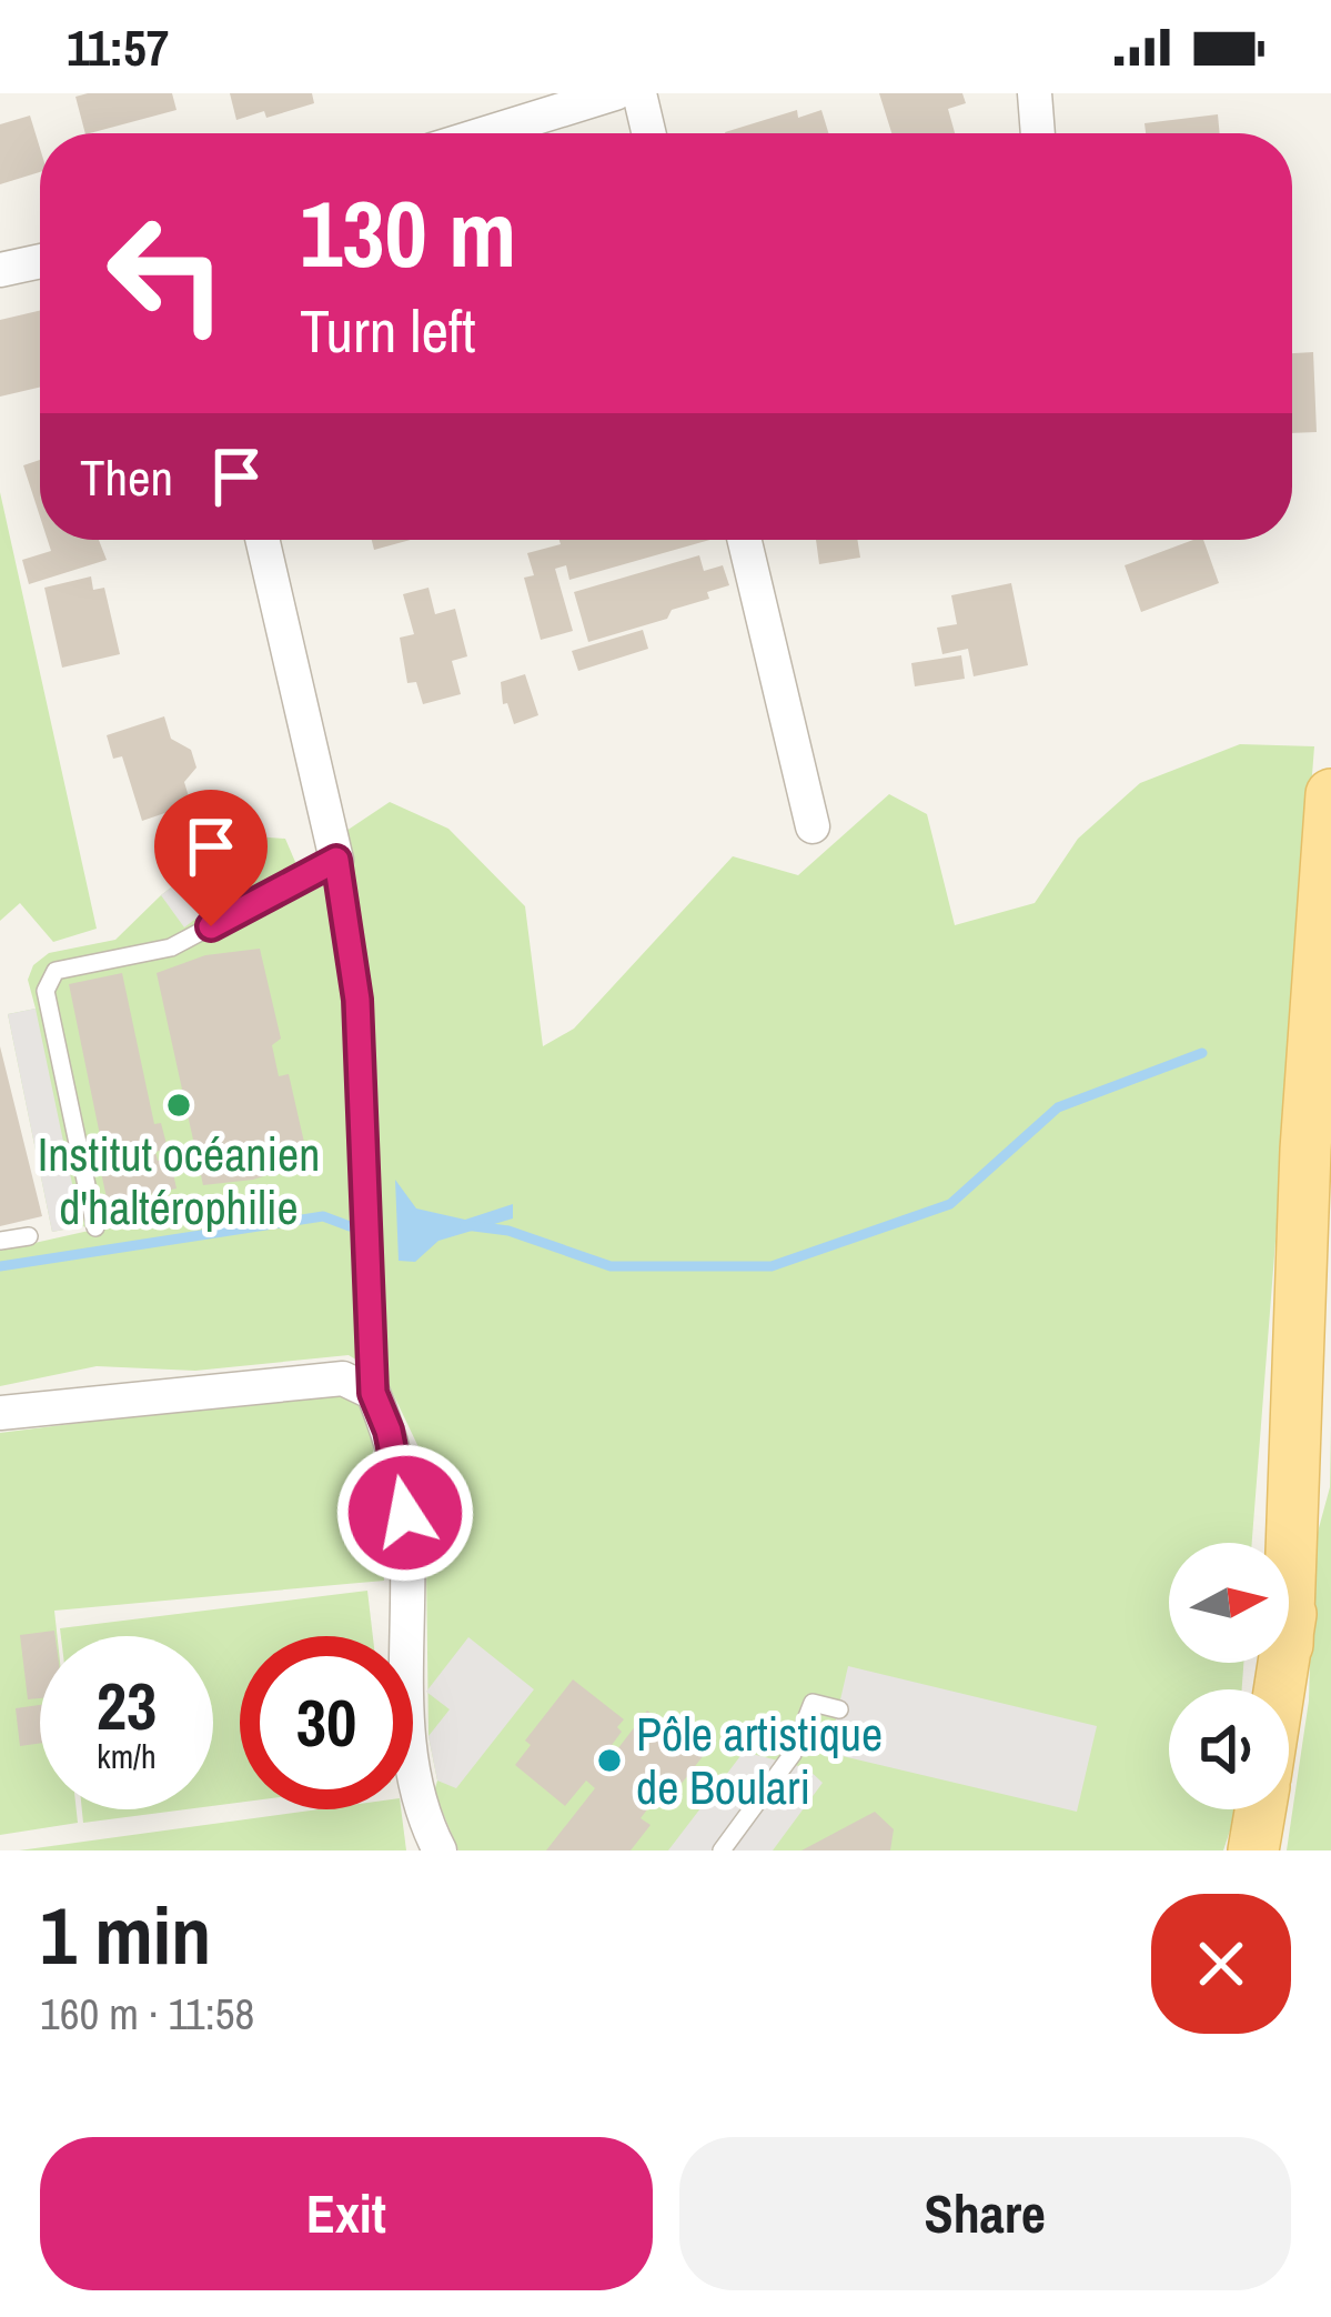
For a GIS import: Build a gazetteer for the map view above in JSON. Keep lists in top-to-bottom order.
{
  "places": ["Institut océanien d'haltérophilie", "Pôle artistique de Boulari"],
  "north": "right",
  "page": {
    "status": "11:57",
    "turn": ["130 m", "Turn left"],
    "then": "Then",
    "speed": "23 km/h",
    "limit": "30",
    "heading": ["1 min", "160 m · 11:58"],
    "buttons": ["Exit", "Share"]
  }
}
